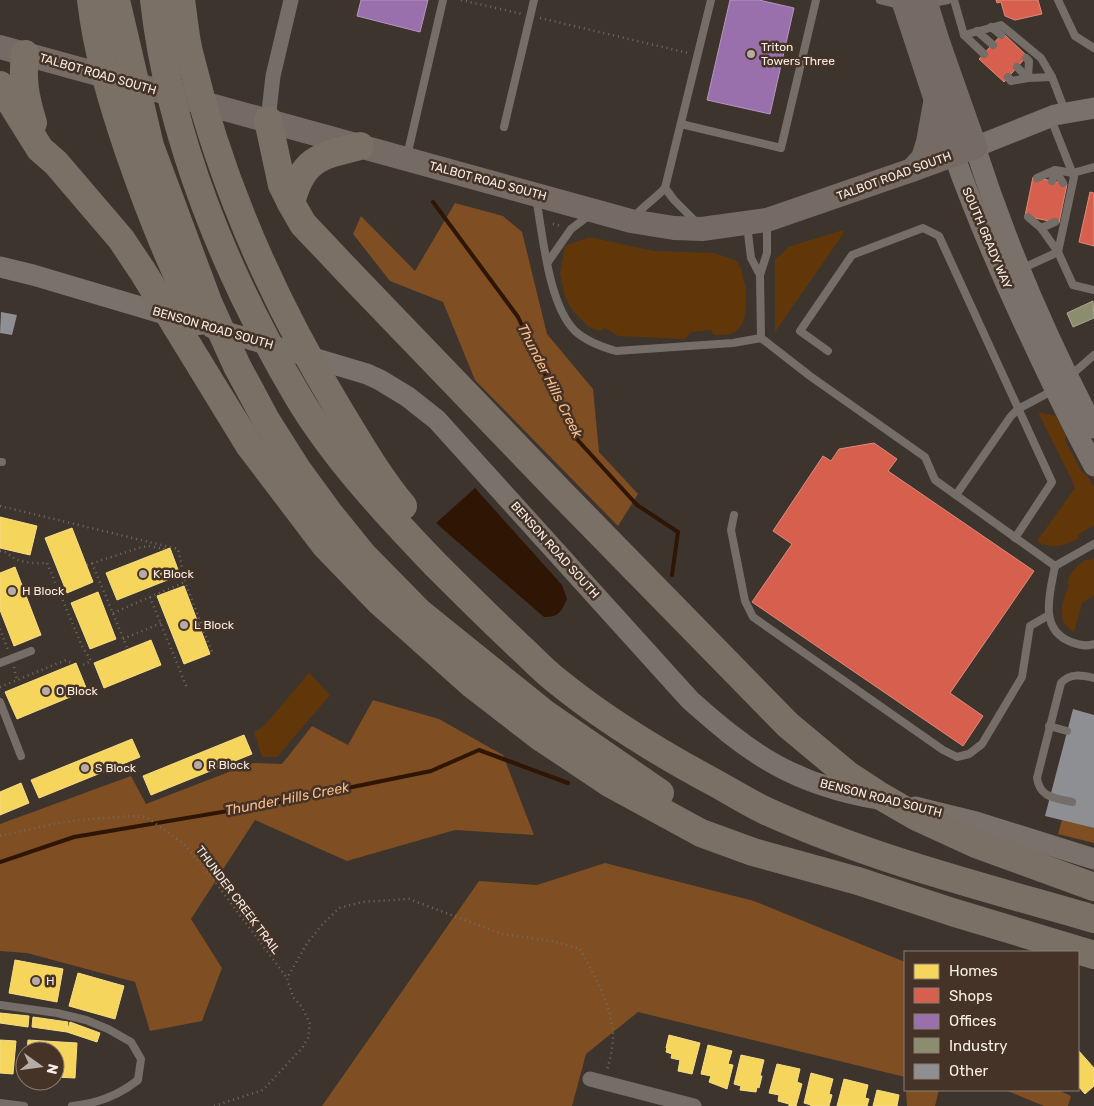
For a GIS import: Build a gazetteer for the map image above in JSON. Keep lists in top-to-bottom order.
{
  "streets": {
    "main road": ["TALBOT ROAD SOUTH", "SOUTH GRADY WAY"],
    "street": ["BENSON ROAD SOUTH"],
    "path": ["THUNDER CREEK TRAIL"]
  },
  "crossings": [
    ["TALBOT ROAD SOUTH", "SOUTH GRADY WAY"]
  ],
  "water": ["Thunder Hills Creek"],
  "places": [
    "Triton Towers Three",
    "K Block",
    "H Block",
    "L Block",
    "O Block",
    "R Block",
    "S Block",
    "H"
  ],
  "legend": [
    "Homes",
    "Shops",
    "Offices",
    "Industry",
    "Other"
  ],
  "north": "right"
}
